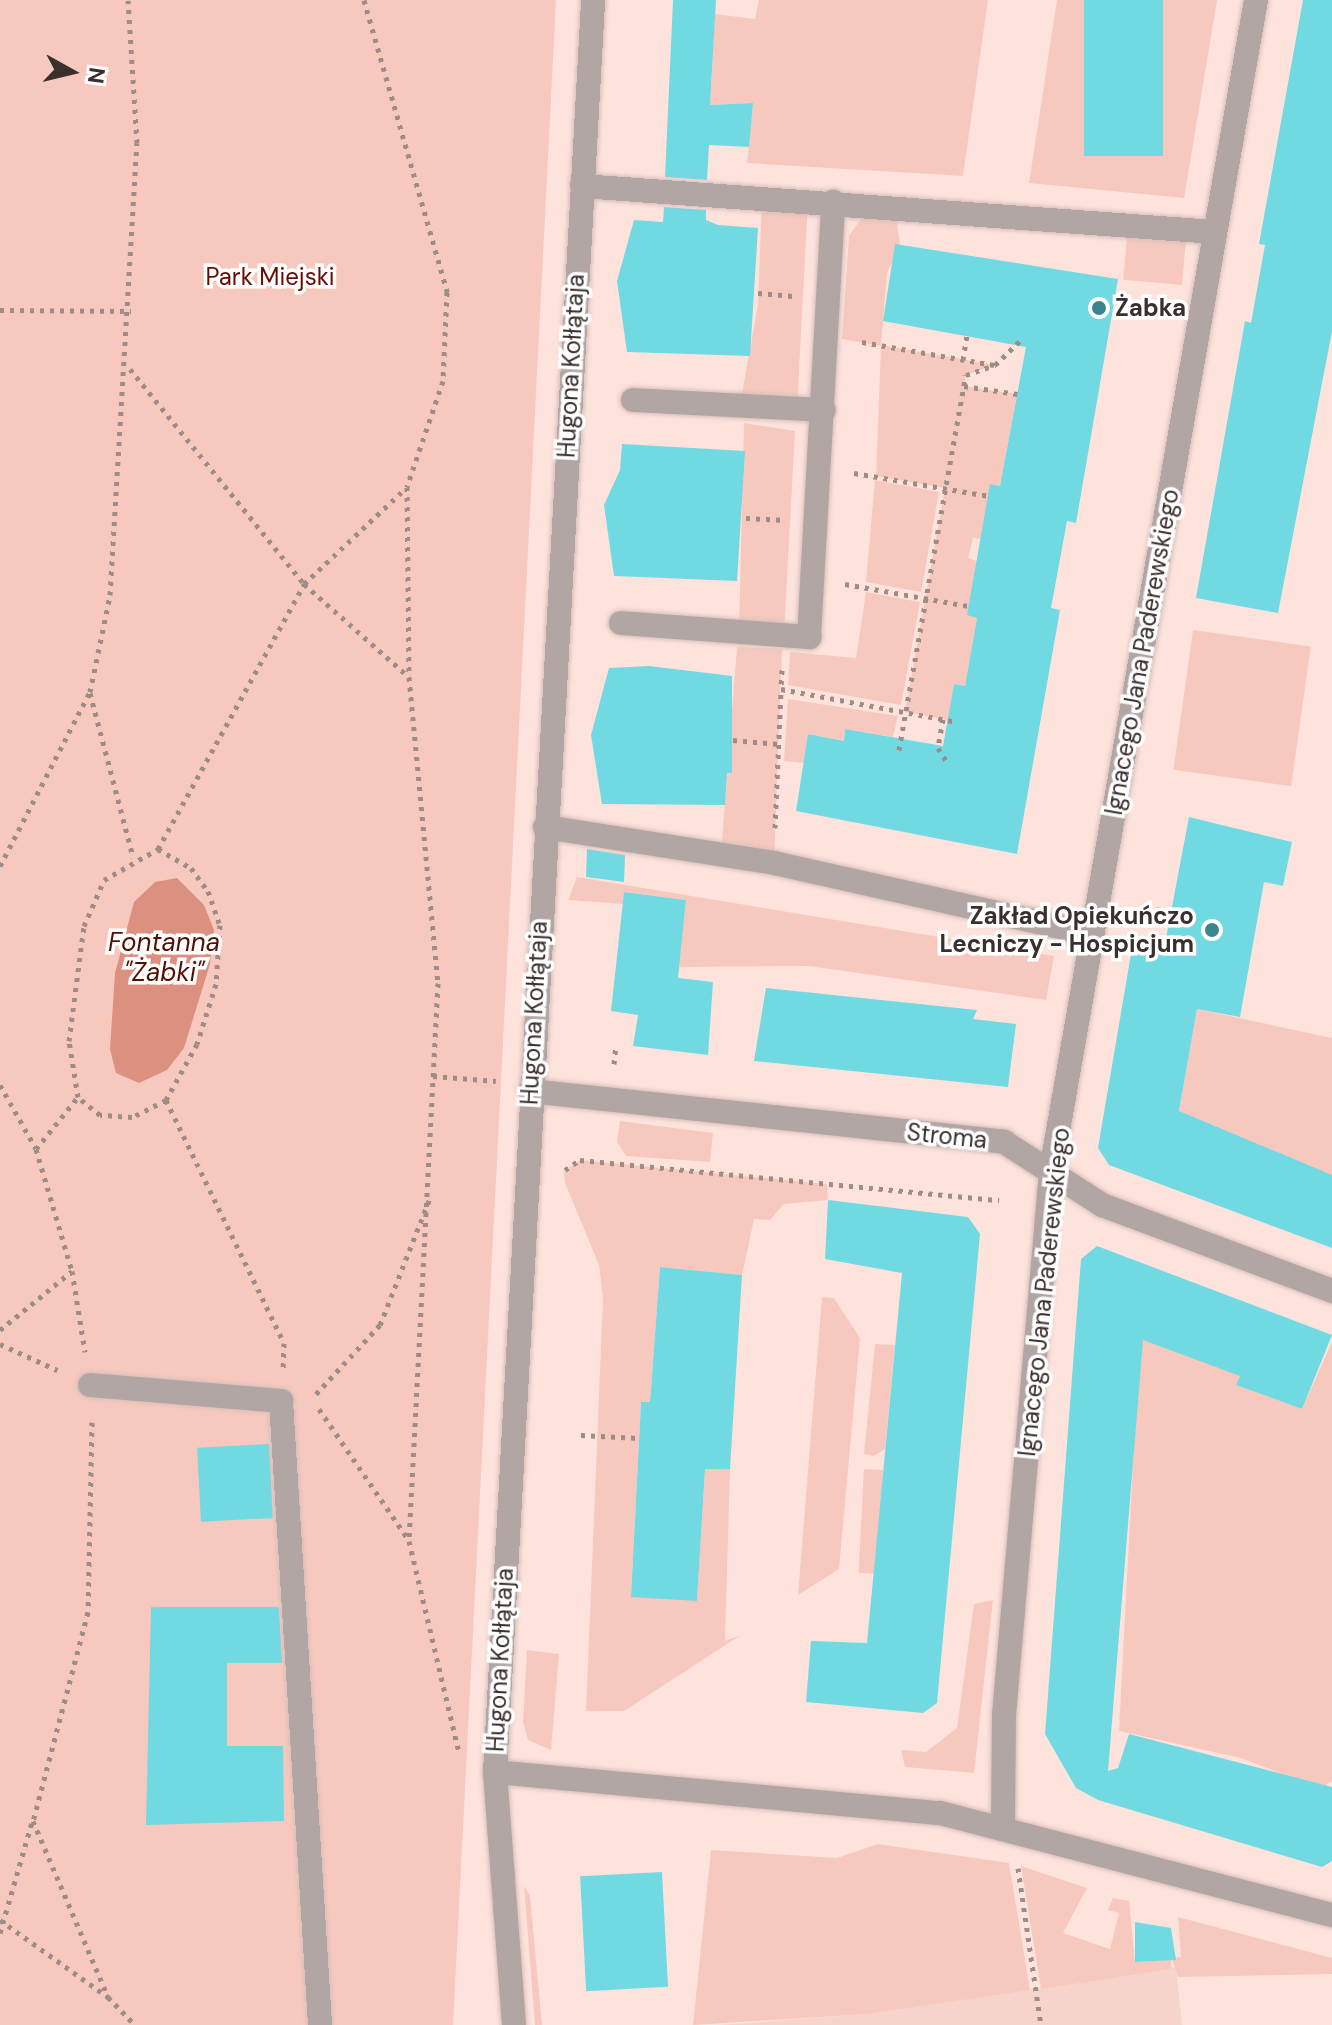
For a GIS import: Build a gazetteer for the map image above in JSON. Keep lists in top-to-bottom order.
{
  "streets": {
    "street": ["Hugona Kołłątaja", "Ignacego Jana Paderewskiego", "Stroma"]
  },
  "crossings": [
    ["Hugona Kołłątaja", "Stroma"],
    ["Ignacego Jana Paderewskiego", "Stroma"]
  ],
  "water": ["Fontanna \"Żabki\""],
  "parks": ["Park Miejski"],
  "places": ["Żabka", "Zakład Opiekuńczo Lecniczy - Hospicjum"],
  "north": "right"
}
